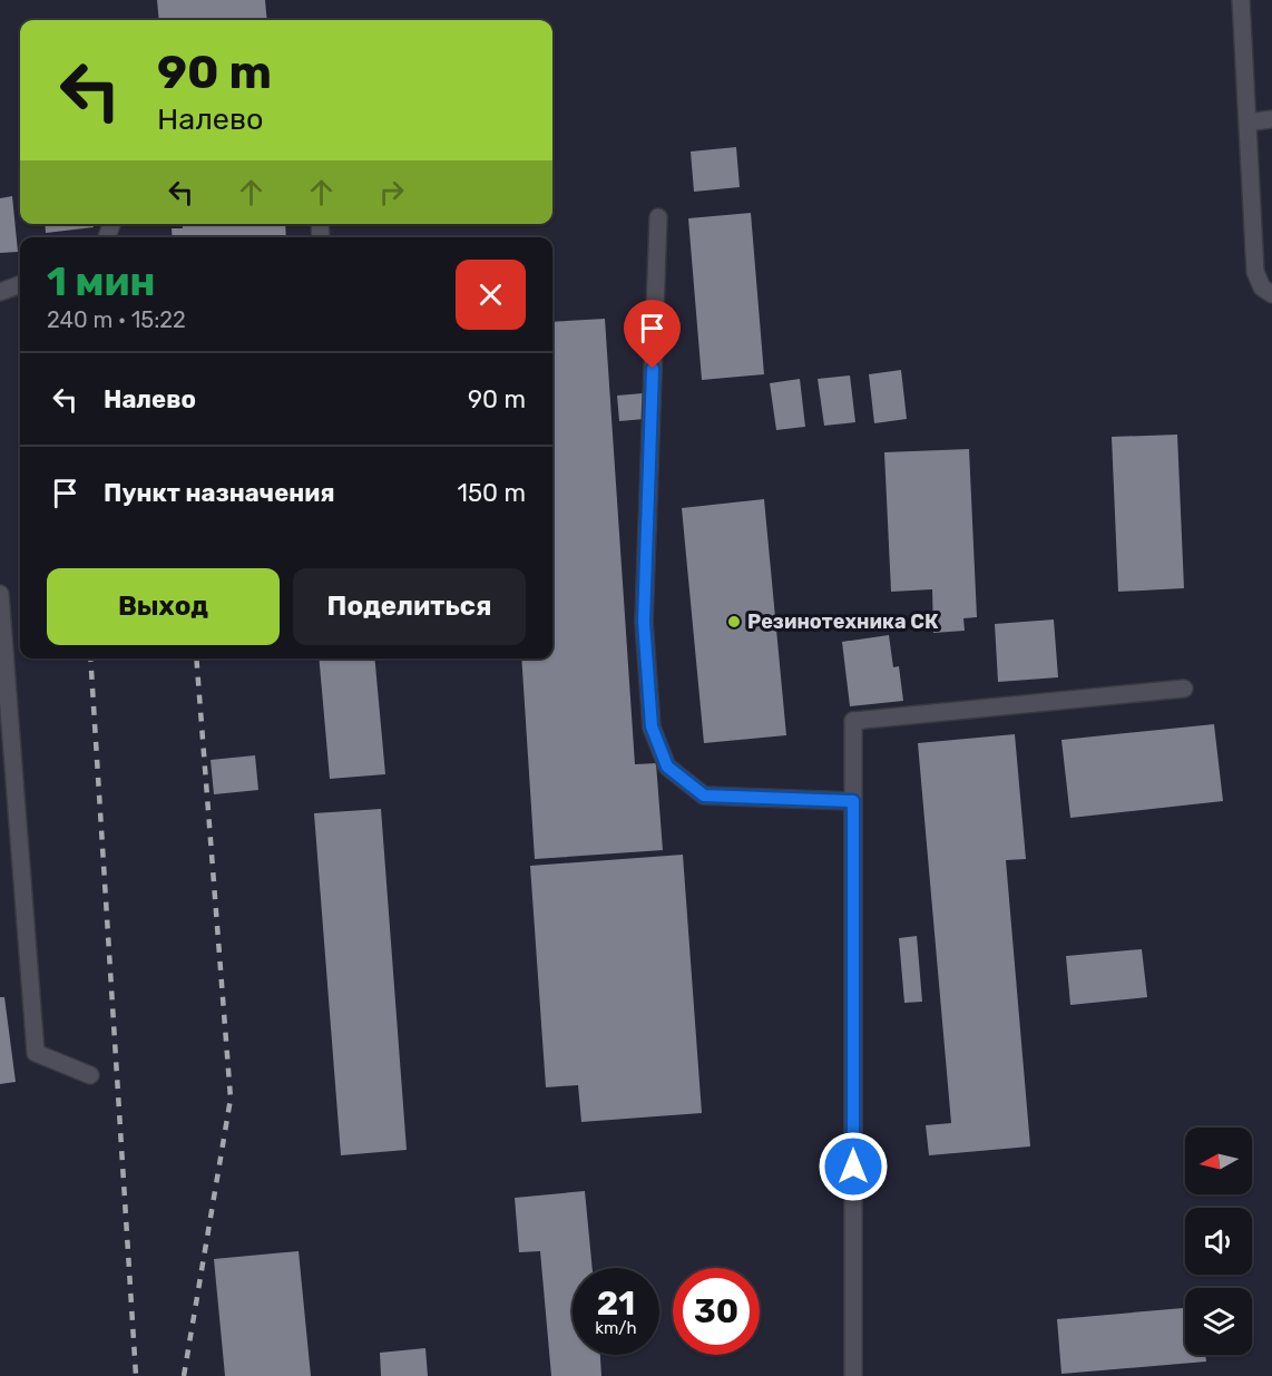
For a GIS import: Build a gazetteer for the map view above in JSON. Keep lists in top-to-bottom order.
{
  "places": ["Резинотехника СК"],
  "north": "left",
  "page": {
    "turn": ["90 m", "Налево"],
    "heading": ["1 мин", "240 m · 15:22"],
    "list": [
      {
        "name": "Налево",
        "value": "90 m"
      },
      {
        "name": "Пункт назначения",
        "value": "150 m"
      }
    ],
    "buttons": ["Выход", "Поделиться"],
    "speed": "21 km/h",
    "limit": "30"
  }
}
